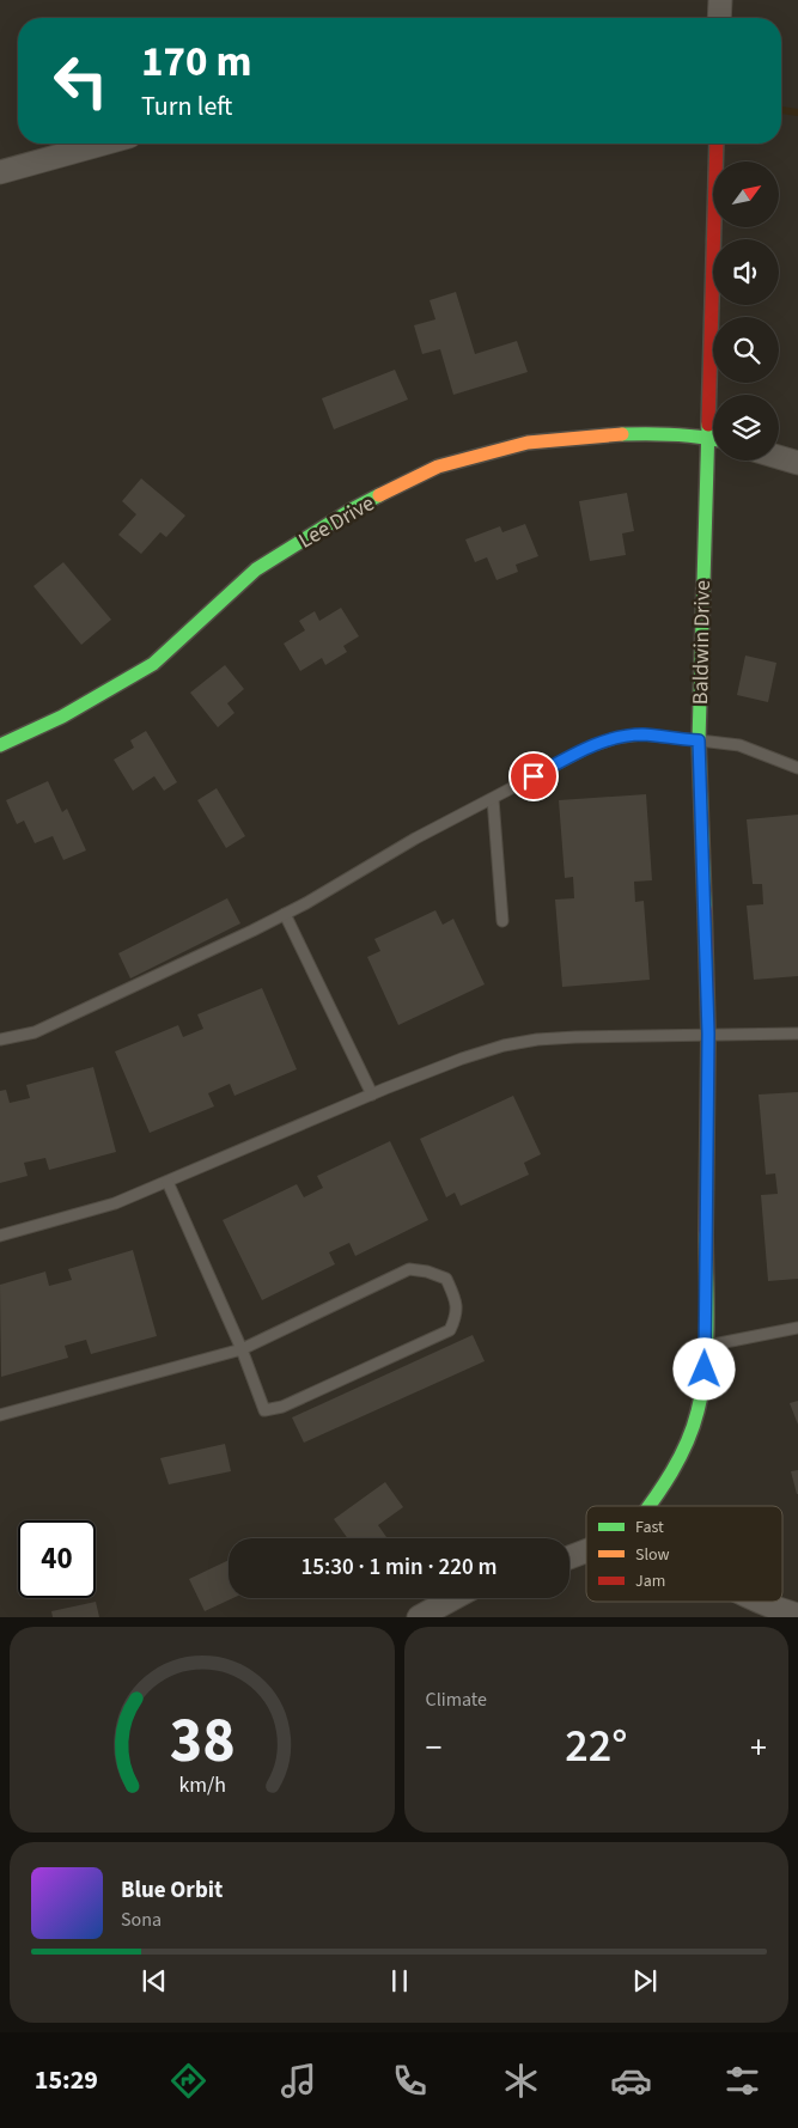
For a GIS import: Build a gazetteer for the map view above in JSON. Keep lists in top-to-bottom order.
{
  "streets": {
    "street": ["Lee Drive", "Baldwin Drive"]
  },
  "crossings": [
    ["Lee Drive", "Baldwin Drive"]
  ],
  "legend": ["Fast", "Slow", "Jam"],
  "north": "top right",
  "page": {
    "turn": ["170 m", "Turn left"],
    "limit": "40",
    "trip": "15:30 · 1 min · 220 m",
    "tile": "Climate",
    "heat": ["−", "22°", "+"],
    "song": ["Blue Orbit", "Sona"],
    "tabs": "15:29",
    "gauge": ["38", "km/h"]
  }
}
